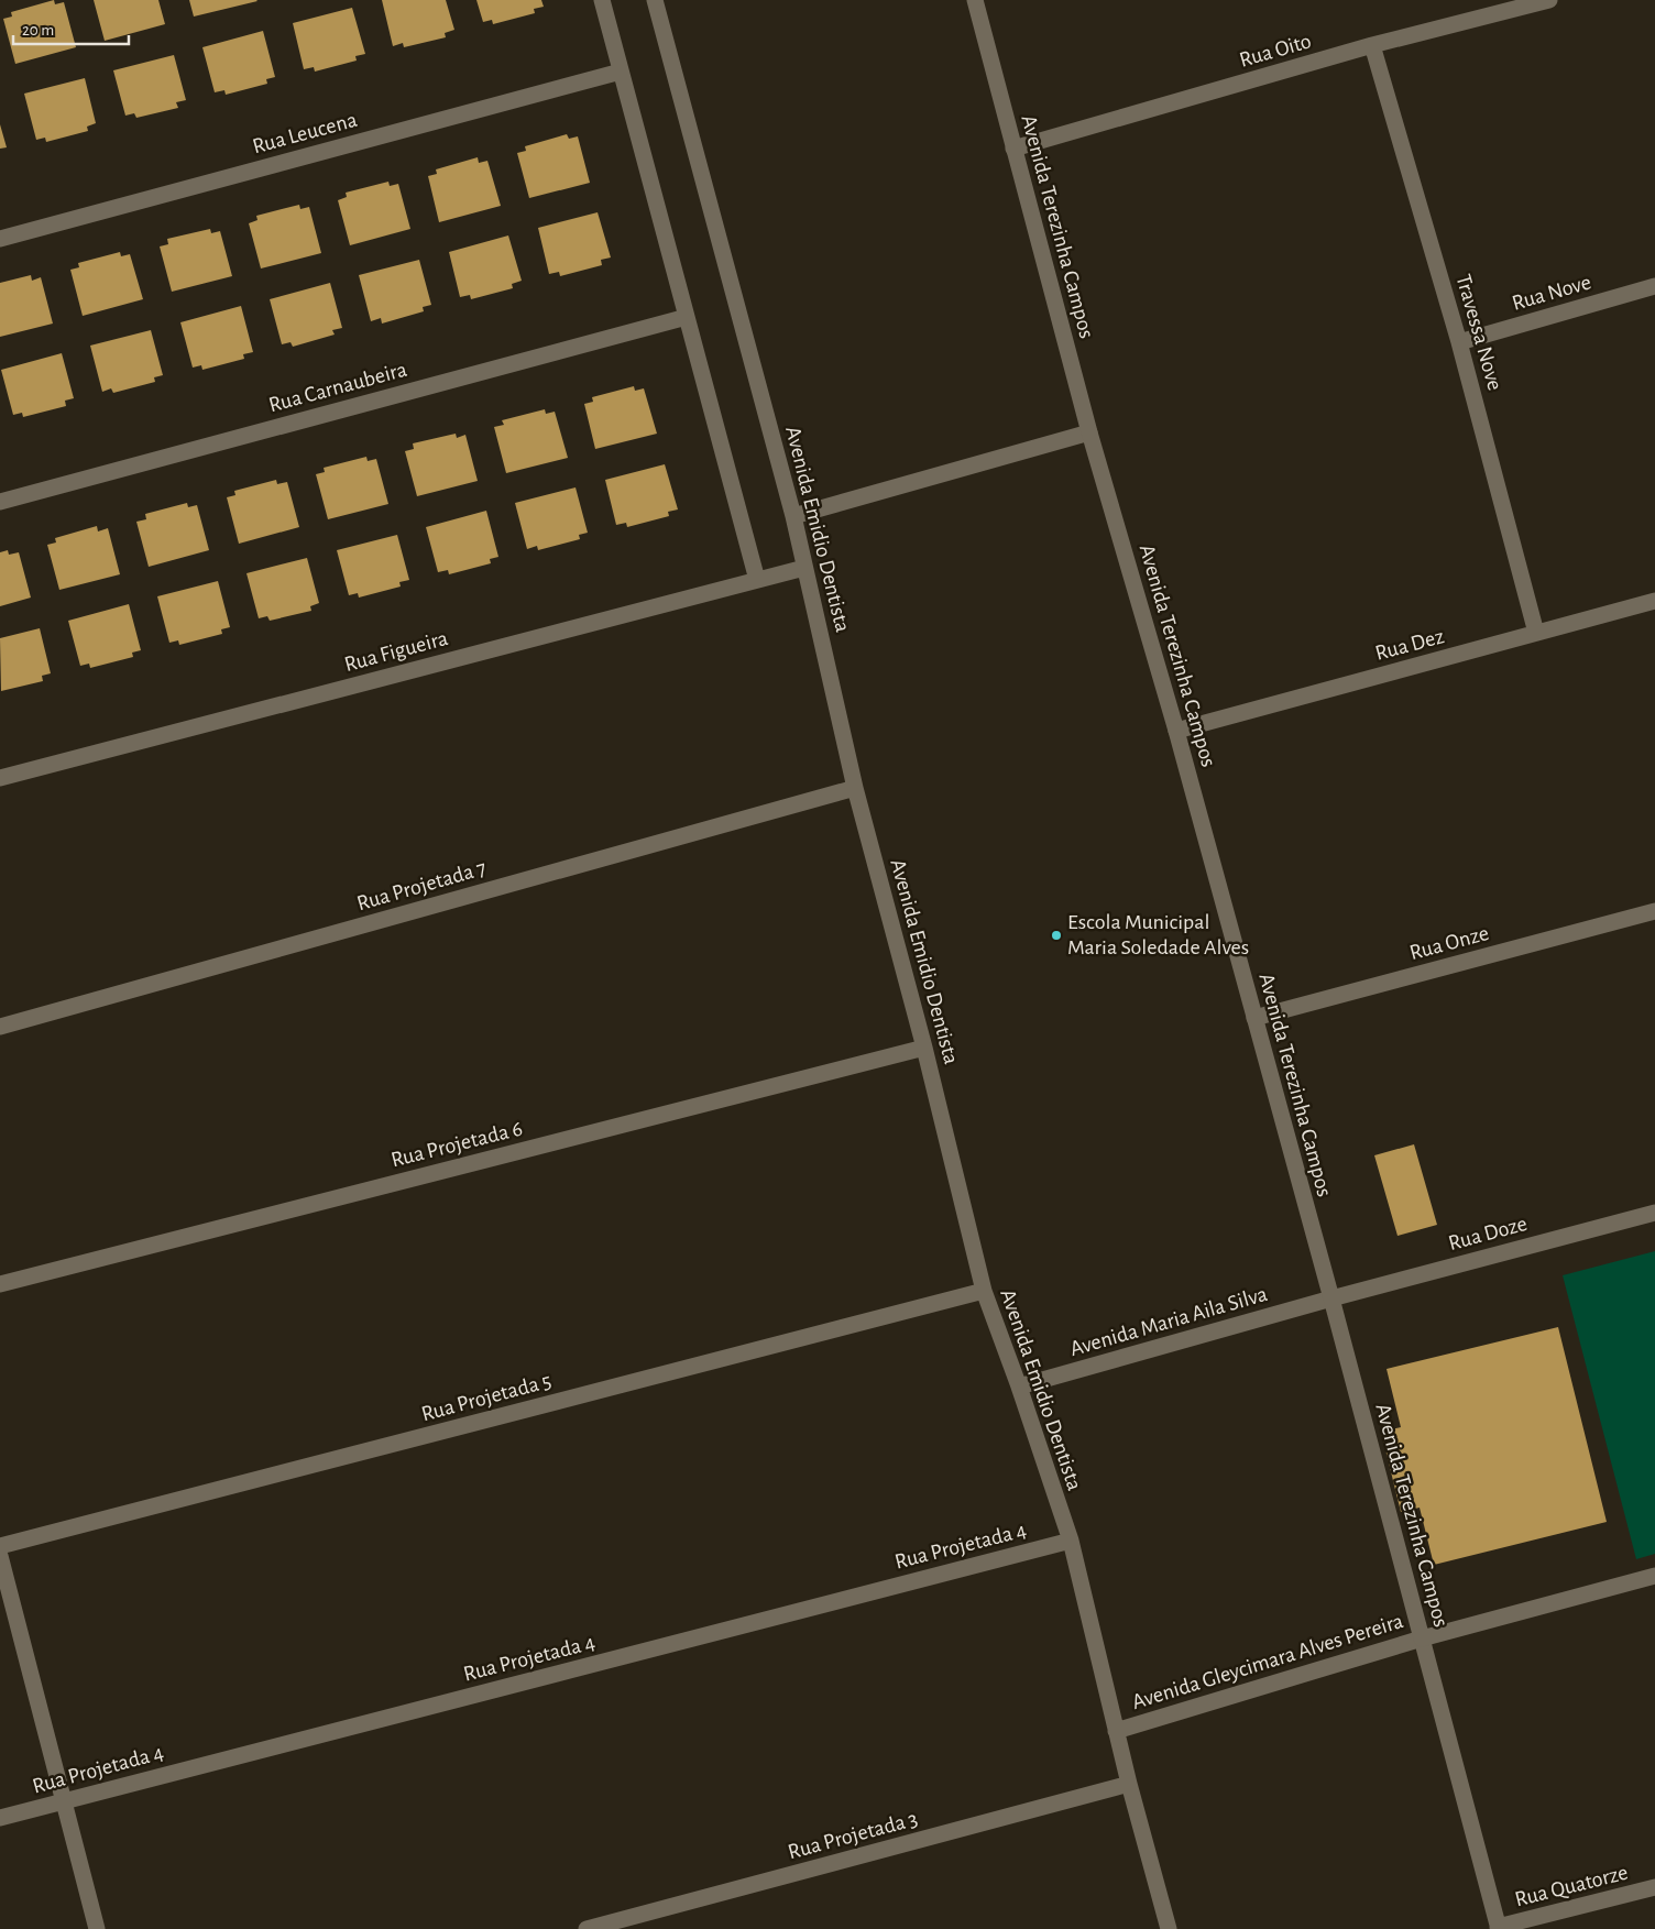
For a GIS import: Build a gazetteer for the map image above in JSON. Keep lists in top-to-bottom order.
{
  "streets": {
    "street": [
      "Rua Oito",
      "Rua Leucena",
      "Avenida Terezinha Campos",
      "Rua Nove",
      "Travessa Nove",
      "Rua Carnaubeira",
      "Avenida Emidio Dentista",
      "Rua Dez",
      "Rua Figueira",
      "Rua Projetada 7",
      "Rua Onze",
      "Rua Projetada 6",
      "Rua Doze",
      "Avenida Maria Aila Silva",
      "Rua Projetada 5",
      "Rua Projetada 4",
      "Avenida Gleycimara Alves Pereira",
      "Rua Projetada 3",
      "Rua Quatorze"
    ]
  },
  "crossings": [
    ["Rua Oito", "Avenida Terezinha Campos"],
    ["Rua Oito", "Travessa Nove"],
    ["Avenida Terezinha Campos", "Rua Dez"],
    ["Avenida Terezinha Campos", "Rua Onze"],
    ["Avenida Terezinha Campos", "Rua Doze"],
    ["Avenida Terezinha Campos", "Avenida Maria Aila Silva"],
    ["Avenida Terezinha Campos", "Avenida Gleycimara Alves Pereira"],
    ["Avenida Terezinha Campos", "Rua Quatorze"],
    ["Rua Nove", "Travessa Nove"],
    ["Travessa Nove", "Rua Dez"],
    ["Avenida Emidio Dentista", "Rua Figueira"],
    ["Avenida Emidio Dentista", "Rua Projetada 7"],
    ["Avenida Emidio Dentista", "Rua Projetada 6"],
    ["Avenida Emidio Dentista", "Avenida Maria Aila Silva"],
    ["Avenida Emidio Dentista", "Rua Projetada 5"],
    ["Avenida Emidio Dentista", "Rua Projetada 4"],
    ["Avenida Emidio Dentista", "Avenida Gleycimara Alves Pereira"],
    ["Avenida Emidio Dentista", "Rua Projetada 3"],
    ["Rua Doze", "Avenida Maria Aila Silva"]
  ],
  "places": ["Escola Municipal Maria Soledade Alves"],
  "scale_bar": "20 m"
}
